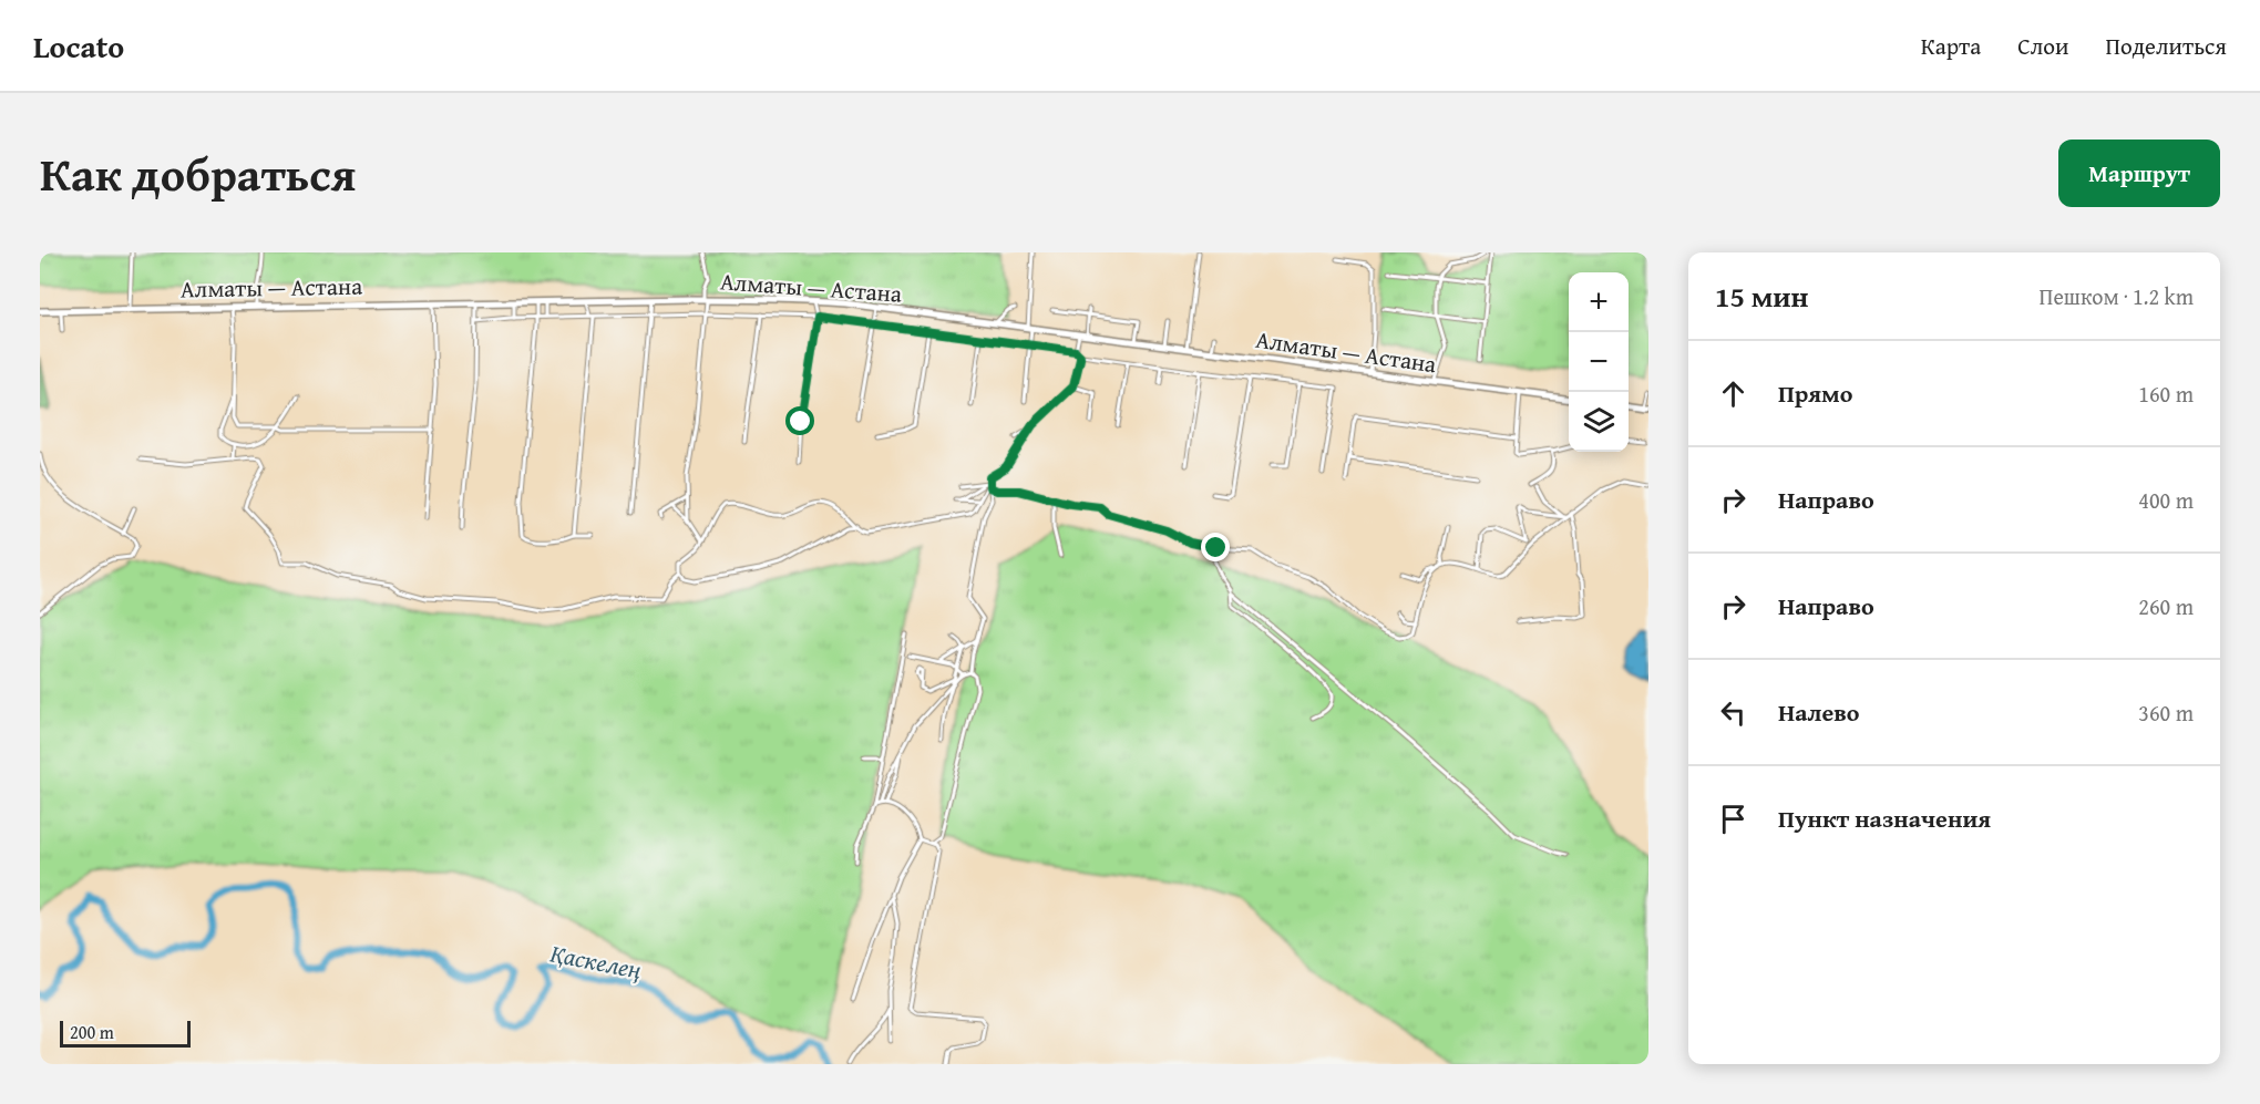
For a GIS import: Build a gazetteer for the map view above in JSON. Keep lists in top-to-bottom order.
{
  "streets": {
    "highway": ["Алматы — Астана"]
  },
  "water": ["Қаскелең"],
  "scale_bar": "200 m",
  "page": {
    "header": "Locato",
    "nav": ["Карта", "Слои", "Поделиться"],
    "title": "Как добраться",
    "buttons": "Маршрут",
    "heading": ["15 мин", "Пешком · 1.2 km"],
    "map_buttons": ["+", "−"],
    "list": [
      ["Прямо", "160 m"],
      ["Направо", "400 m"],
      ["Направо", "260 m"],
      ["Налево", "360 m"],
      "Пункт назначения"
    ],
    "scale": "200 m"
  }
}
